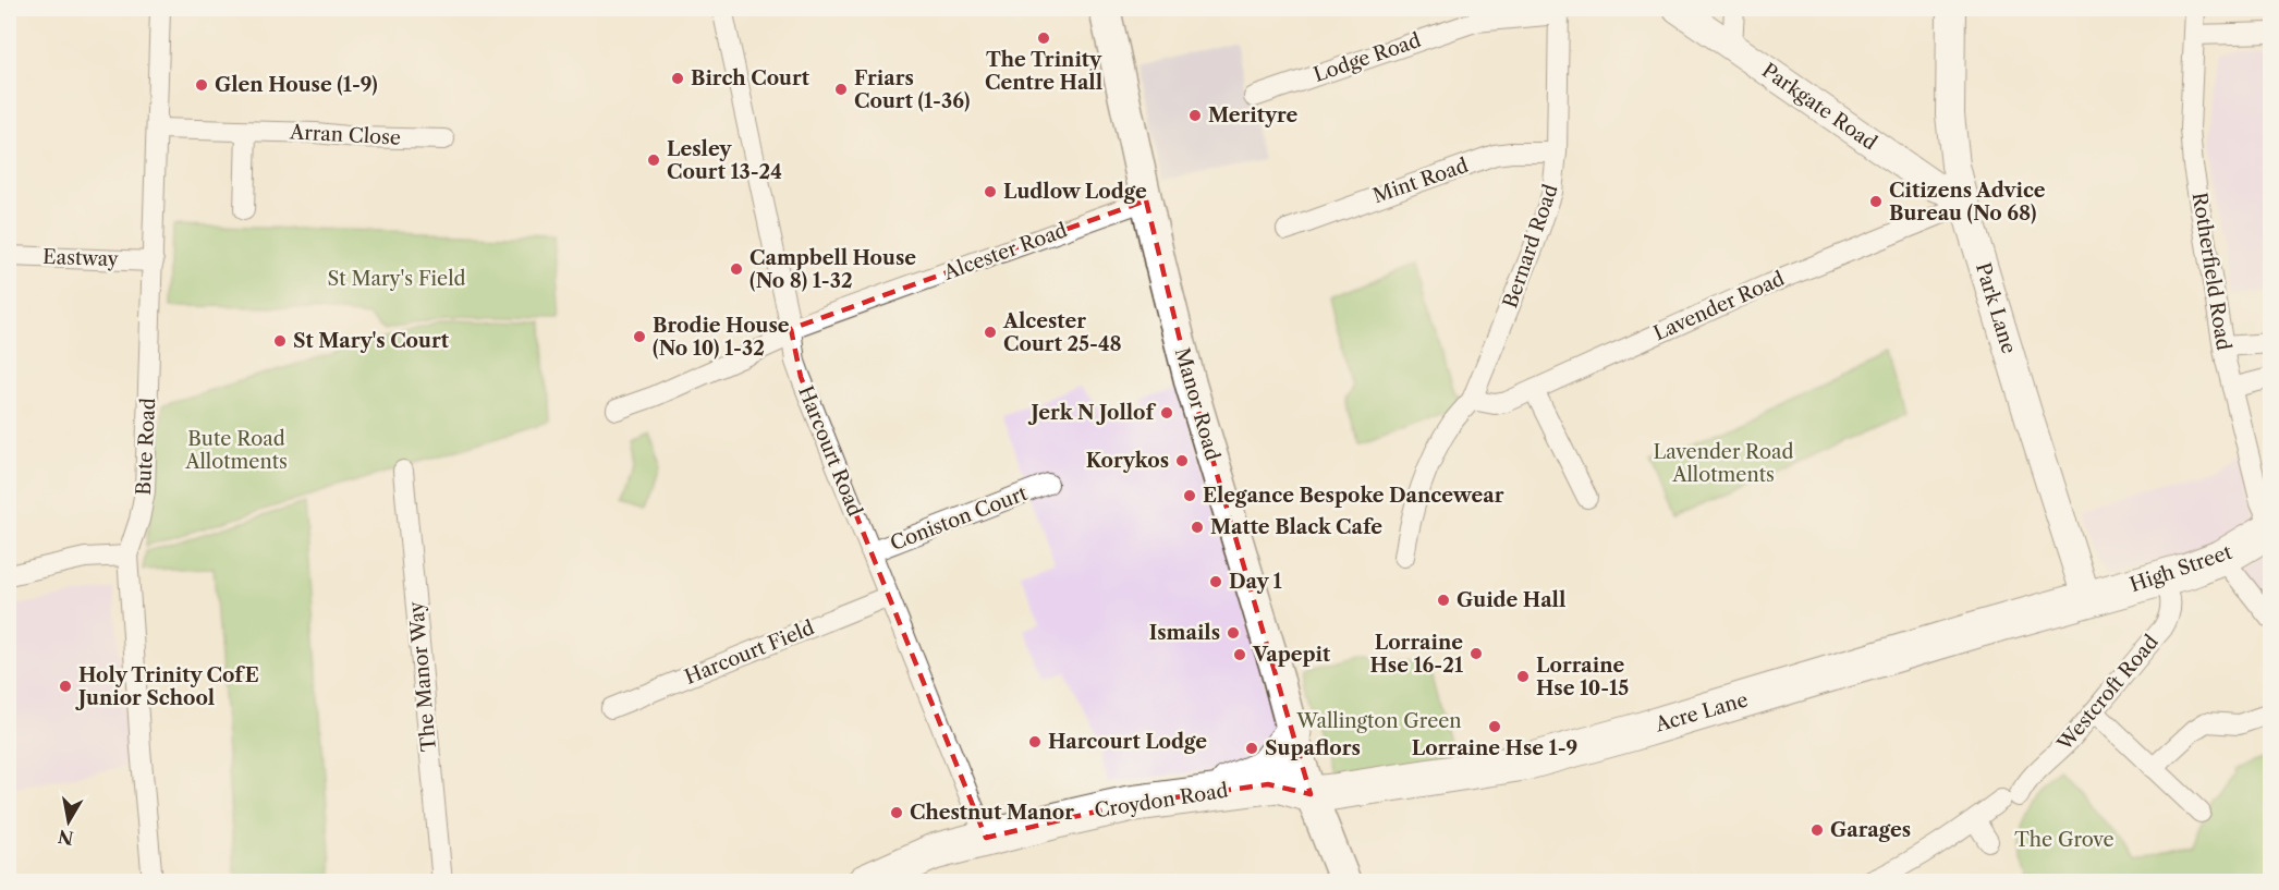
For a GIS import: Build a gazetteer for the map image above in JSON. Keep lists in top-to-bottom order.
{
  "streets": {
    "highway": ["High Street", "Acre Lane", "Croydon Road"],
    "main road": ["Manor Road"],
    "street": [
      "Lodge Road",
      "Parkgate Road",
      "Arran Close",
      "Mint Road",
      "Bernard Road",
      "Alcester Road",
      "Eastway",
      "Rotherfield Road",
      "Lavender Road",
      "Park Lane",
      "Bute Road",
      "Harcourt Road",
      "Coniston Court",
      "Harcourt Field",
      "The Manor Way",
      "Westcroft Road"
    ]
  },
  "crossings": [
    ["Lodge Road", "Bernard Road"],
    ["Parkgate Road", "Lavender Road"],
    ["Parkgate Road", "Park Lane"],
    ["Arran Close", "Bute Road"],
    ["Mint Road", "Bernard Road"],
    ["Bernard Road", "Lavender Road"],
    ["Alcester Road", "Manor Road"],
    ["Alcester Road", "Harcourt Road"],
    ["Eastway", "Bute Road"],
    ["Rotherfield Road", "High Street"],
    ["Lavender Road", "Park Lane"],
    ["Park Lane", "High Street"],
    ["Park Lane", "Acre Lane"],
    ["Manor Road", "Acre Lane"],
    ["Manor Road", "Croydon Road"],
    ["Harcourt Road", "Coniston Court"],
    ["Harcourt Road", "Harcourt Field"],
    ["Harcourt Road", "Croydon Road"],
    ["High Street", "Westcroft Road"],
    ["High Street", "Acre Lane"],
    ["Acre Lane", "Croydon Road"]
  ],
  "parks": [
    "St Mary's Field",
    "Bute Road Allotments",
    "Lavender Road Allotments",
    "Wallington Green",
    "The Grove"
  ],
  "places": [
    "The Trinity Centre Hall",
    "Birch Court",
    "Glen House (1-9)",
    "Friars Court (1-36)",
    "Merityre",
    "Lesley Court 13-24",
    "Ludlow Lodge",
    "Citizens Advice Bureau (No 68)",
    "Campbell House (No 8) 1-32",
    "Alcester Court 25-48",
    "Brodie House (No 10) 1-32",
    "St Mary's Court",
    "Jerk N Jollof",
    "Korykos",
    "Elegance Bespoke Dancewear",
    "Matte Black Cafe",
    "Day 1",
    "Guide Hall",
    "Ismails",
    "Lorraine Hse 16-21",
    "Vapepit",
    "Lorraine Hse 10-15",
    "Holy Trinity CofE Junior School",
    "Lorraine Hse 1-9",
    "Harcourt Lodge",
    "Supaflors",
    "Chestnut Manor",
    "Garages"
  ],
  "north": "bottom"
}
